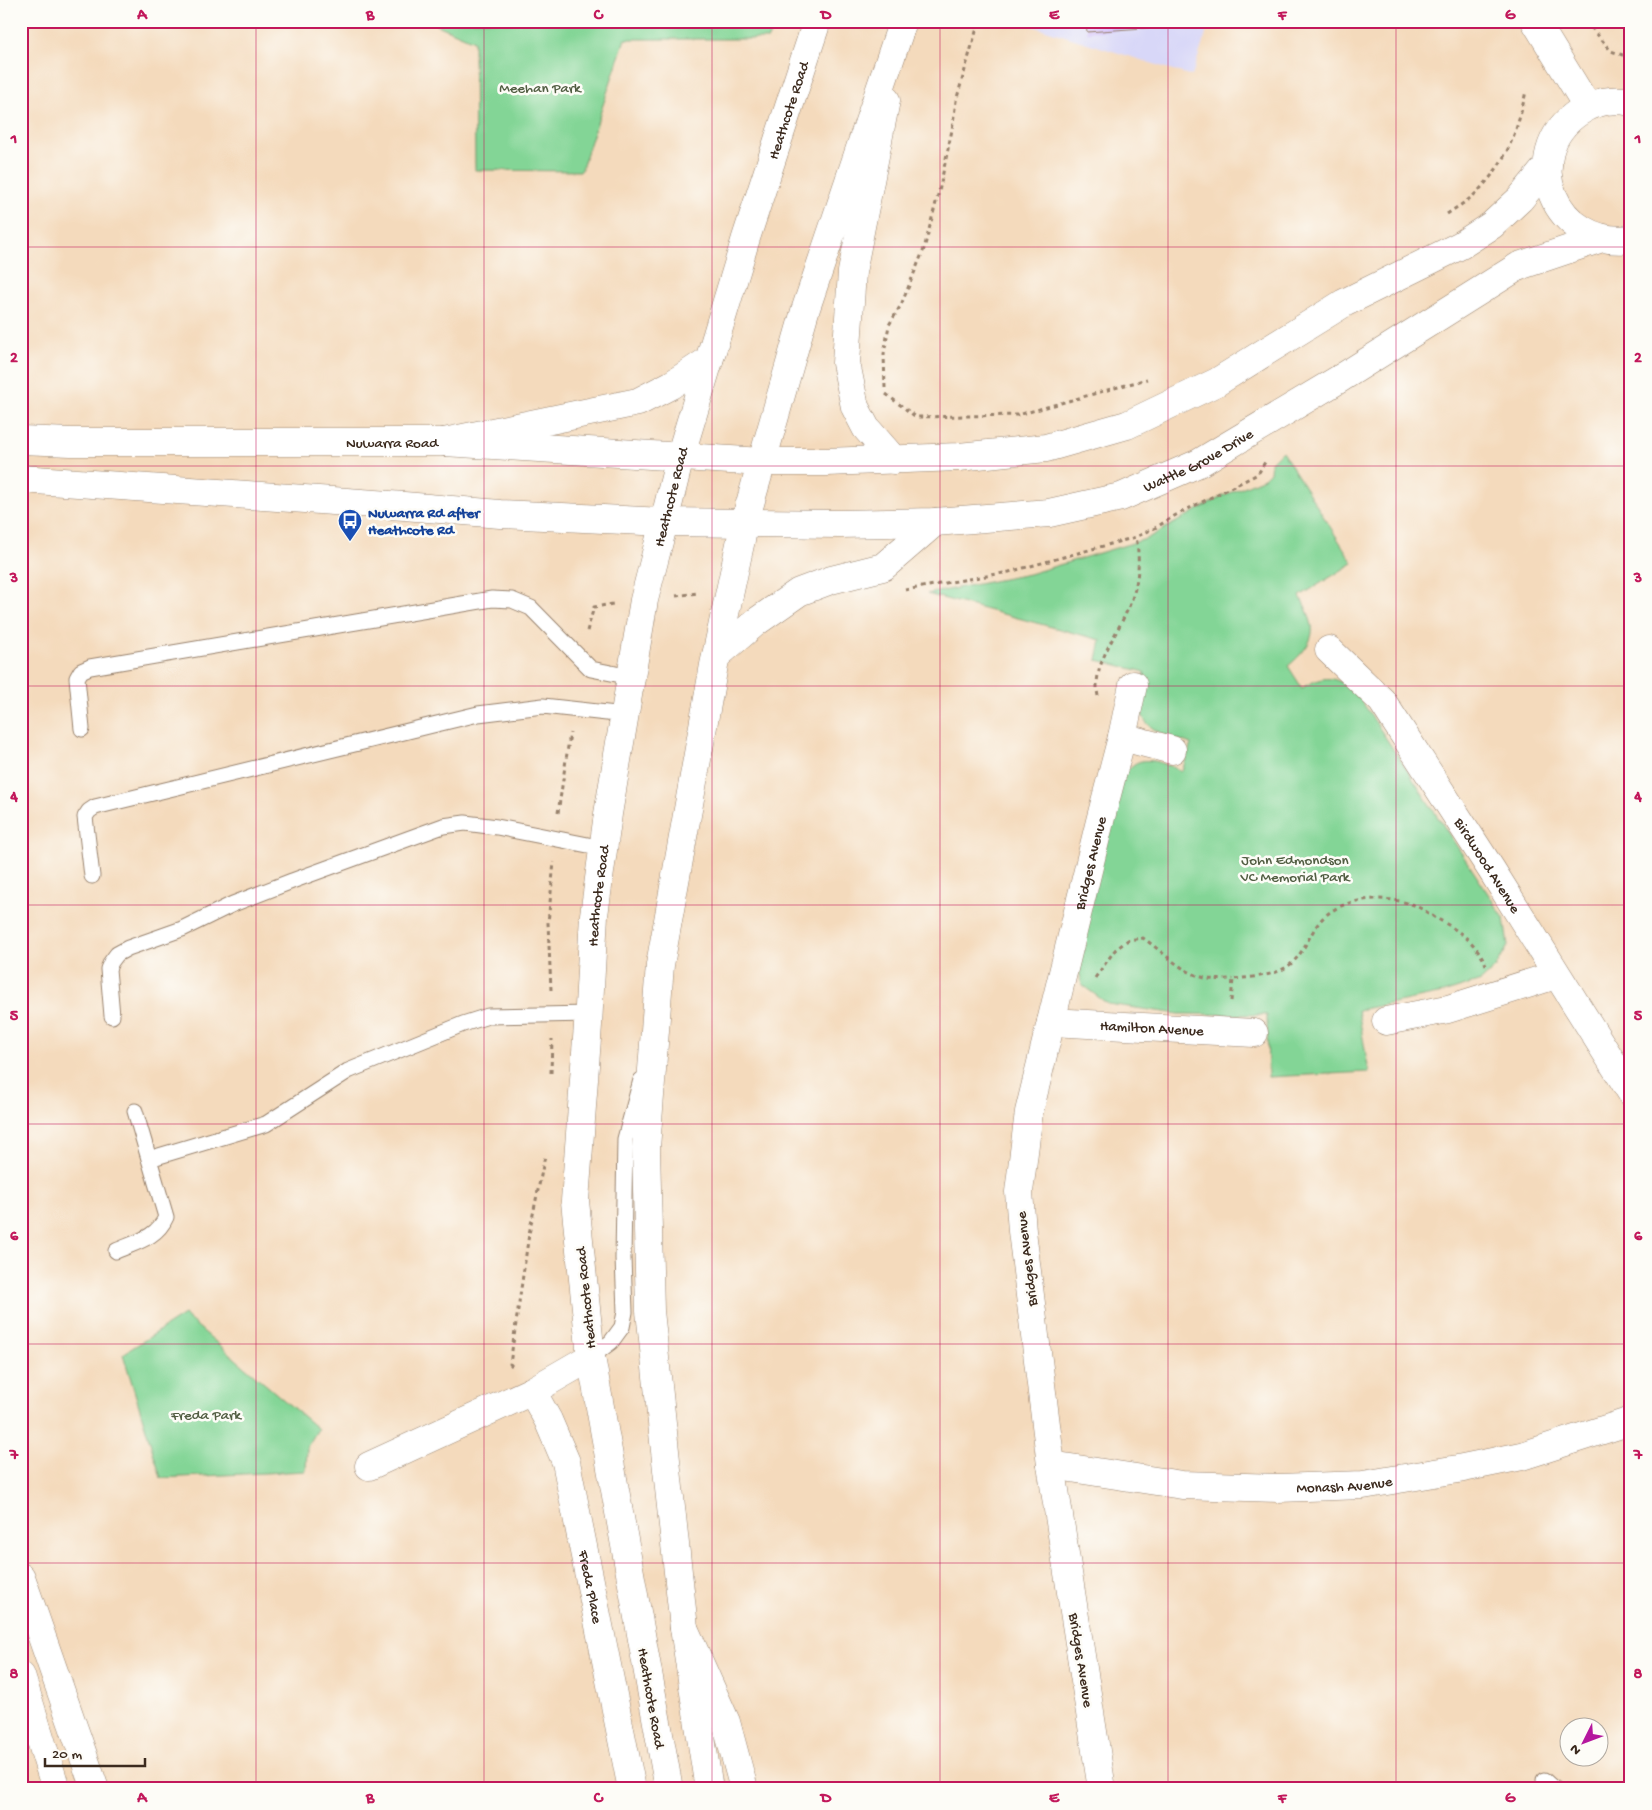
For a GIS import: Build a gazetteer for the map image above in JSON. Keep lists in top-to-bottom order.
{
  "streets": {
    "main road": [
      "Heathcote Road",
      "Nuwarra Road",
      "Wattle Grove Drive",
      "Bridges Avenue",
      "Birdwood Avenue",
      "Hamilton Avenue",
      "Monash Avenue",
      "Freda Place"
    ]
  },
  "crossings": [
    ["Heathcote Road", "Nuwarra Road"],
    ["Bridges Avenue", "Hamilton Avenue"],
    ["Bridges Avenue", "Monash Avenue"]
  ],
  "parks": ["Meehan Park", "John Edmondson VC Memorial Park", "Freda Park"],
  "places": {
    "bus stop": ["Nuwarra Rd after Heathcote Rd"]
  },
  "scale_bar": "20 m",
  "north": "bottom left",
  "grid": {
    "columns": [
      "A",
      "B",
      "C",
      "D",
      "E",
      "F",
      "G"
    ],
    "rows": [
      "1",
      "2",
      "3",
      "4",
      "5",
      "6",
      "7",
      "8"
    ]
  }
}
